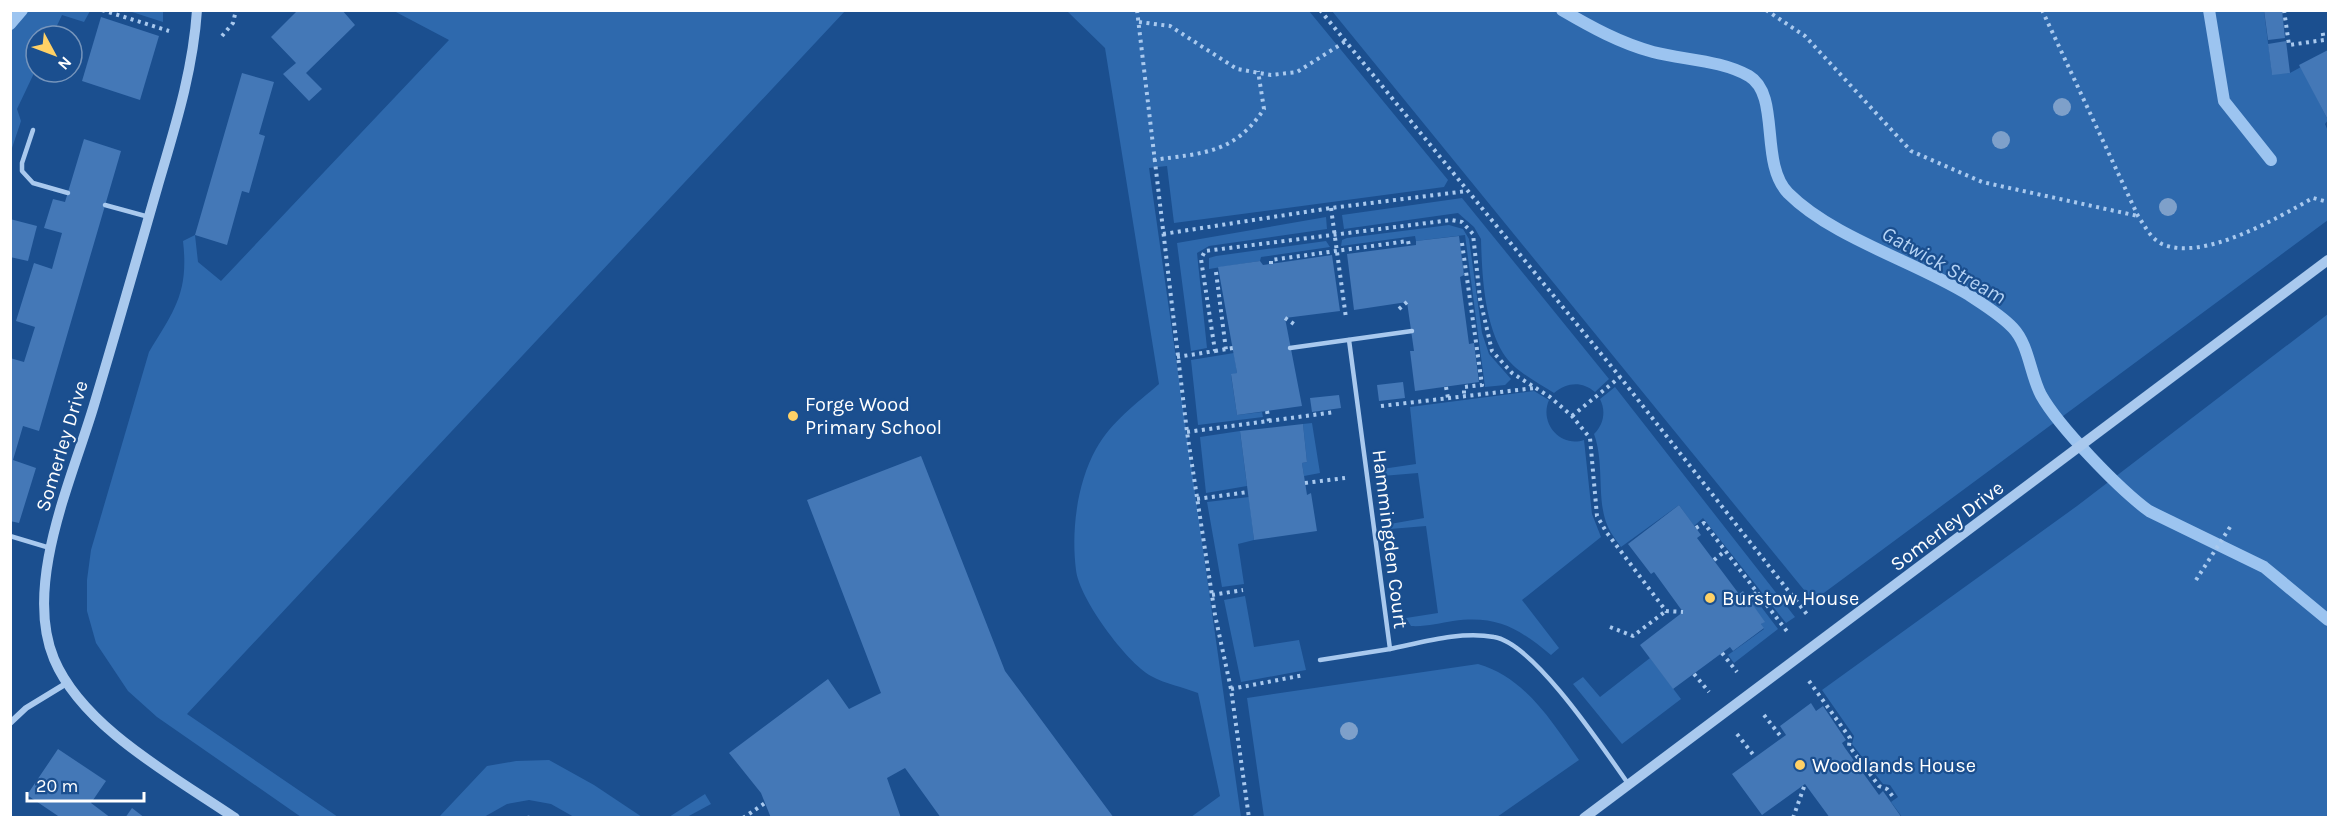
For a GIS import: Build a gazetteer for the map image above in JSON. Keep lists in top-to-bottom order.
{
  "streets": {
    "street": ["Somerley Drive"],
    "lane": ["Hammingden Court"]
  },
  "crossings": [
    ["Somerley Drive", "Hammingden Court"]
  ],
  "water": ["Gatwick Stream"],
  "places": ["Forge Wood Primary School", "Burstow House", "Woodlands House"],
  "scale_bar": "20 m",
  "north": "bottom right"
}
